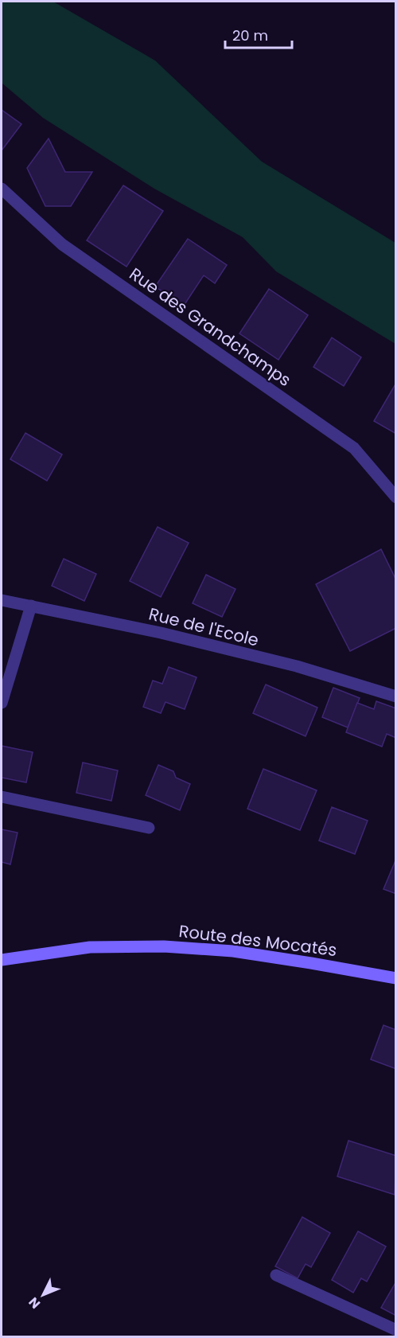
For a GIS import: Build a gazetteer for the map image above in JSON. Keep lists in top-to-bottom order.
{
  "streets": {
    "street": ["Rue des Grandchamps", "Rue de l'Ecole", "Route des Mocatés"]
  },
  "scale_bar": "20 m",
  "north": "bottom left"
}
